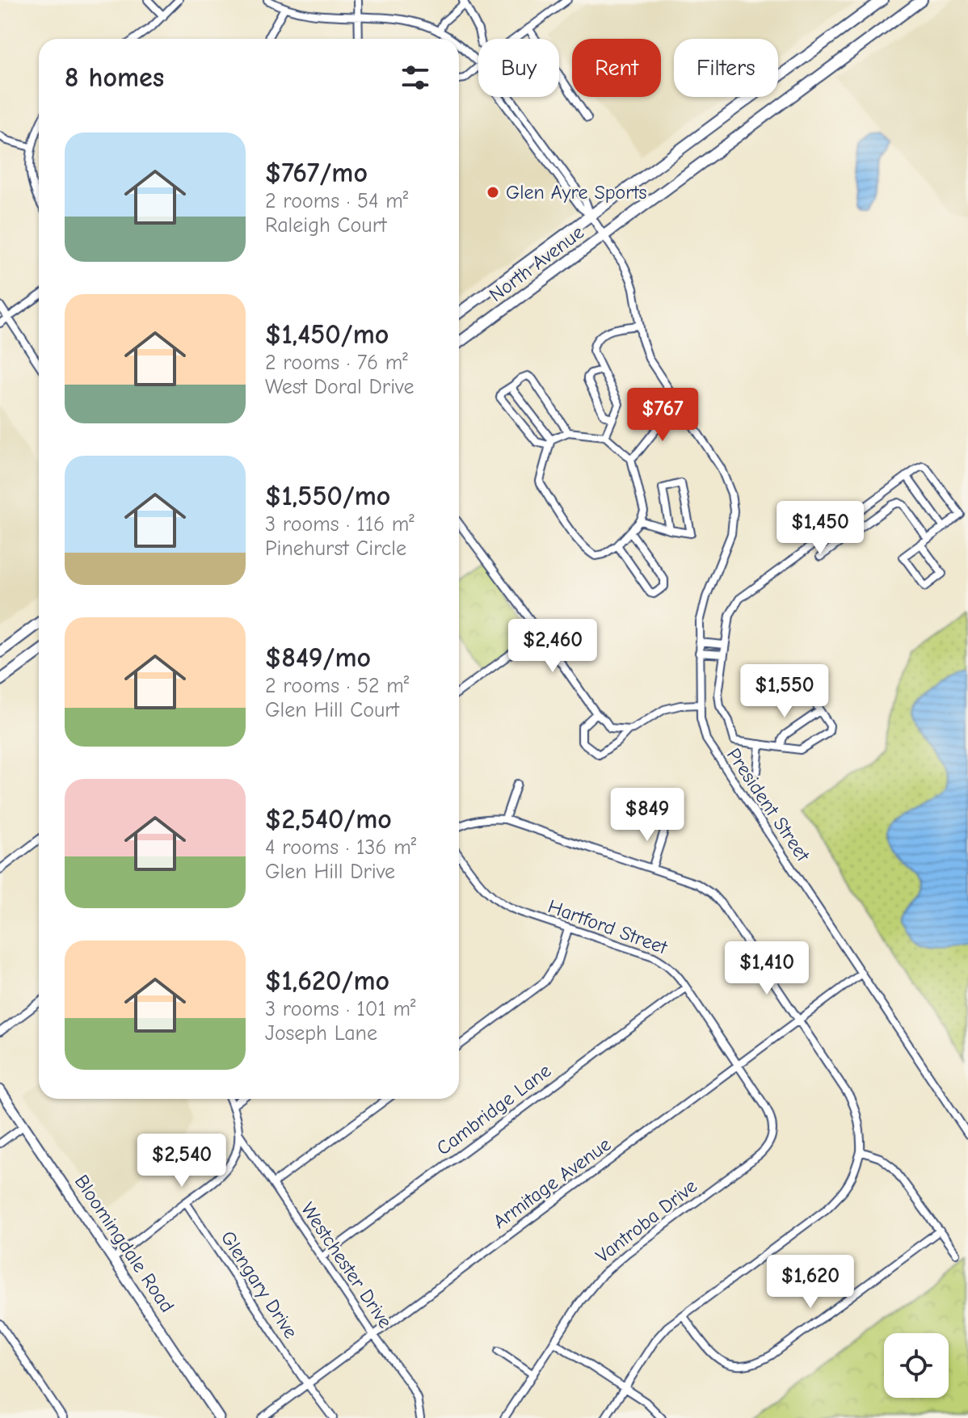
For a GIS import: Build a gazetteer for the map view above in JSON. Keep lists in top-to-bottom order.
{
  "streets": {
    "main road": ["North Avenue", "Bloomingdale Road"],
    "street": [
      "President Street",
      "Hartford Street",
      "Cambridge Lane",
      "Armitage Avenue",
      "Vantroba Drive",
      "Westchester Drive",
      "Glengary Drive"
    ]
  },
  "crossings": [
    ["North Avenue", "President Street"],
    ["President Street", "Armitage Avenue"],
    ["Hartford Street", "Cambridge Lane"],
    ["Hartford Street", "Armitage Avenue"],
    ["Hartford Street", "Vantroba Drive"],
    ["Cambridge Lane", "Westchester Drive"],
    ["Armitage Avenue", "Westchester Drive"],
    ["Armitage Avenue", "Glengary Drive"]
  ],
  "places": ["Glen Ayre Sports"],
  "page": {
    "chip": ["Buy", "Rent", "Filters"],
    "heading": "8 homes",
    "list": [
      {
        "name": "$767/mo",
        "note": "2 rooms · 54 m² · Raleigh Court"
      },
      {
        "name": "$1,450/mo",
        "note": "2 rooms · 76 m² · West Doral Drive"
      },
      {
        "name": "$1,550/mo",
        "note": "3 rooms · 116 m² · Pinehurst Circle"
      },
      {
        "name": "$849/mo",
        "note": "2 rooms · 52 m² · Glen Hill Court"
      },
      {
        "name": "$2,540/mo",
        "note": "4 rooms · 136 m² · Glen Hill Drive"
      },
      {
        "name": "$1,620/mo",
        "note": "3 rooms · 101 m² · Joseph Lane"
      }
    ],
    "price": [
      "$767",
      "$1,450",
      "$2,460",
      "$1,550",
      "$849",
      "$1,410",
      "$2,540",
      "$1,620"
    ]
  }
}
